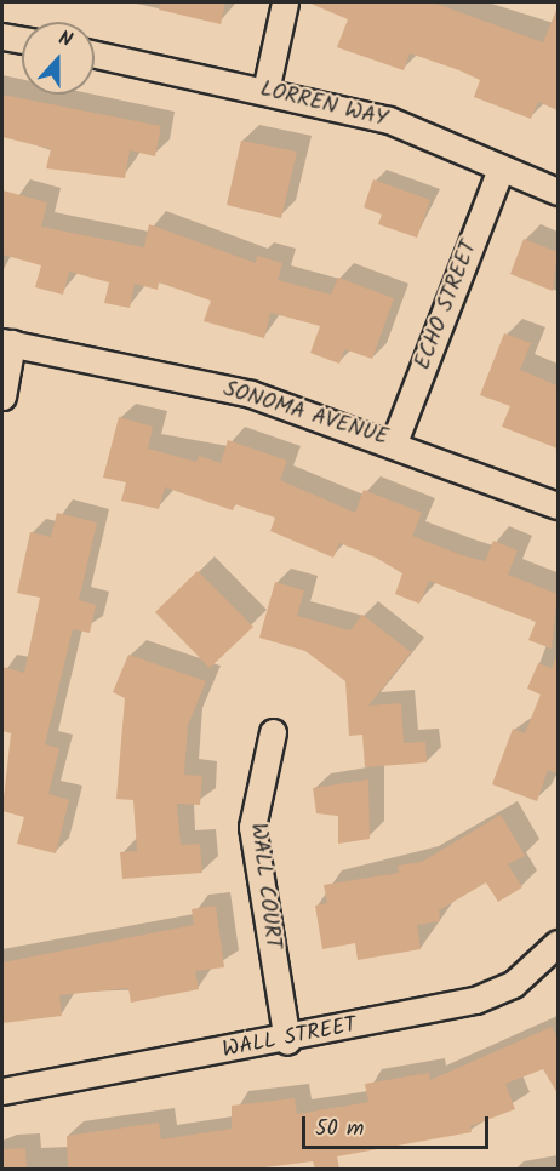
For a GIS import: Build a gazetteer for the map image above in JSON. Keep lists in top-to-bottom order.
{
  "streets": {
    "street": [
      "LORREN WAY",
      "ECHO STREET",
      "SONOMA AVENUE",
      "WALL COURT",
      "WALL STREET"
    ]
  },
  "crossings": [
    ["LORREN WAY", "ECHO STREET"],
    ["ECHO STREET", "SONOMA AVENUE"],
    ["WALL COURT", "WALL STREET"]
  ],
  "scale_bar": "50 m",
  "north": "top"
}
